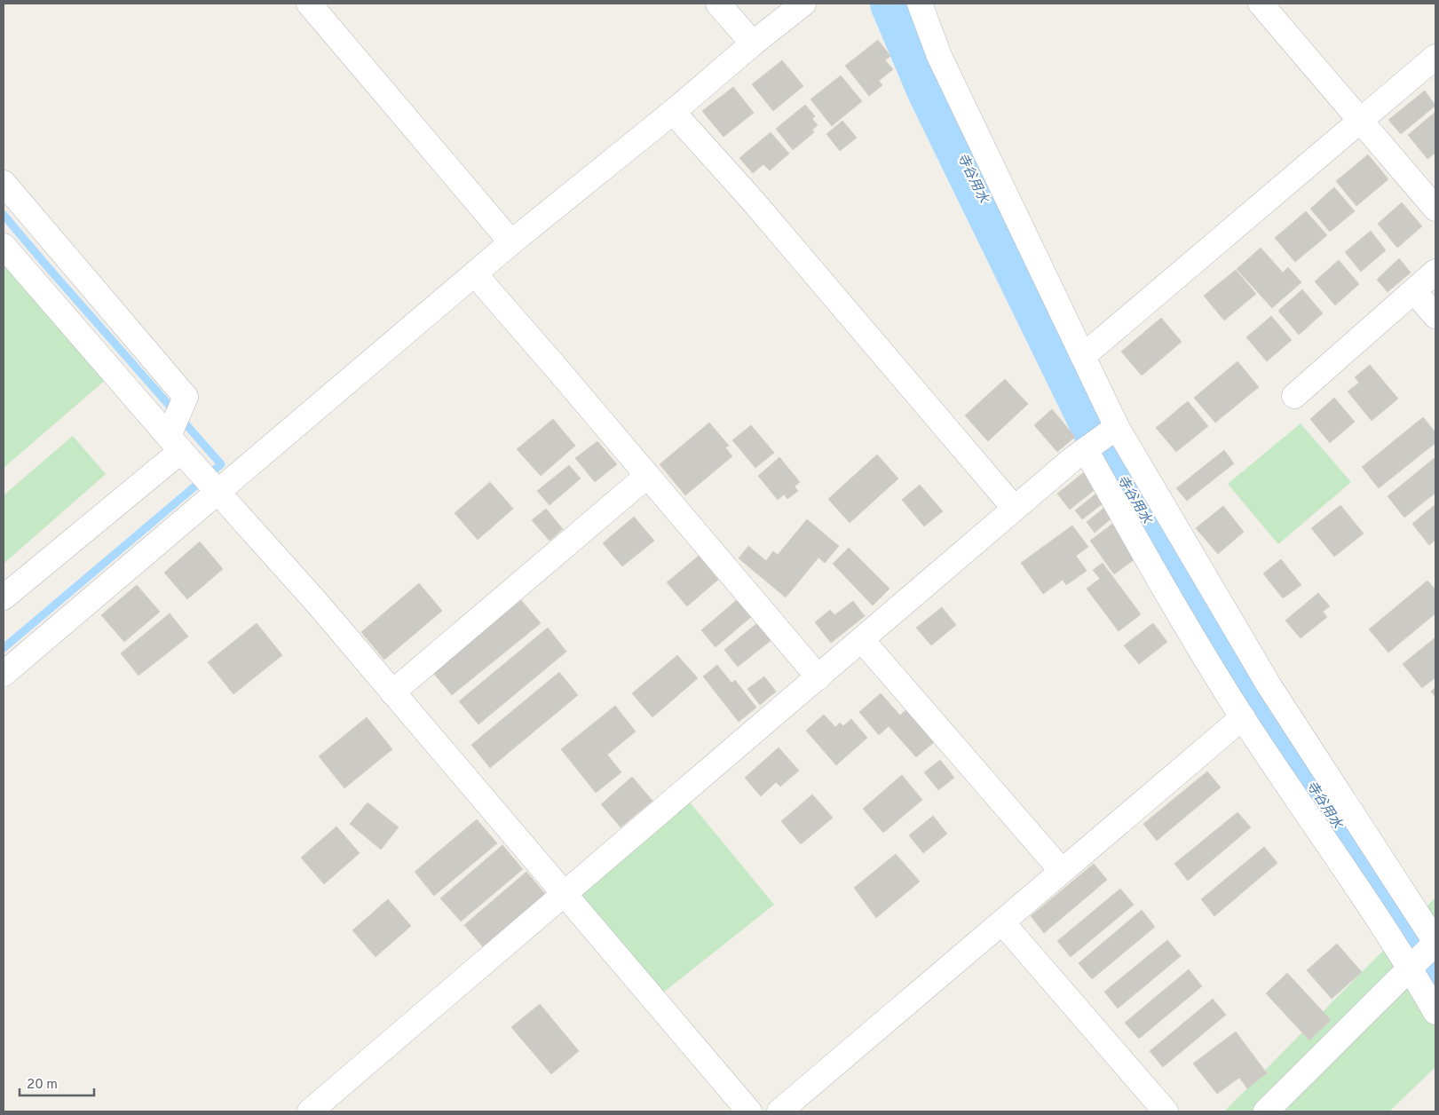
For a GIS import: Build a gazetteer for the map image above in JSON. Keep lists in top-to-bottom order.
{
  "water": ["寺谷用水"],
  "scale_bar": "20 m"
}
